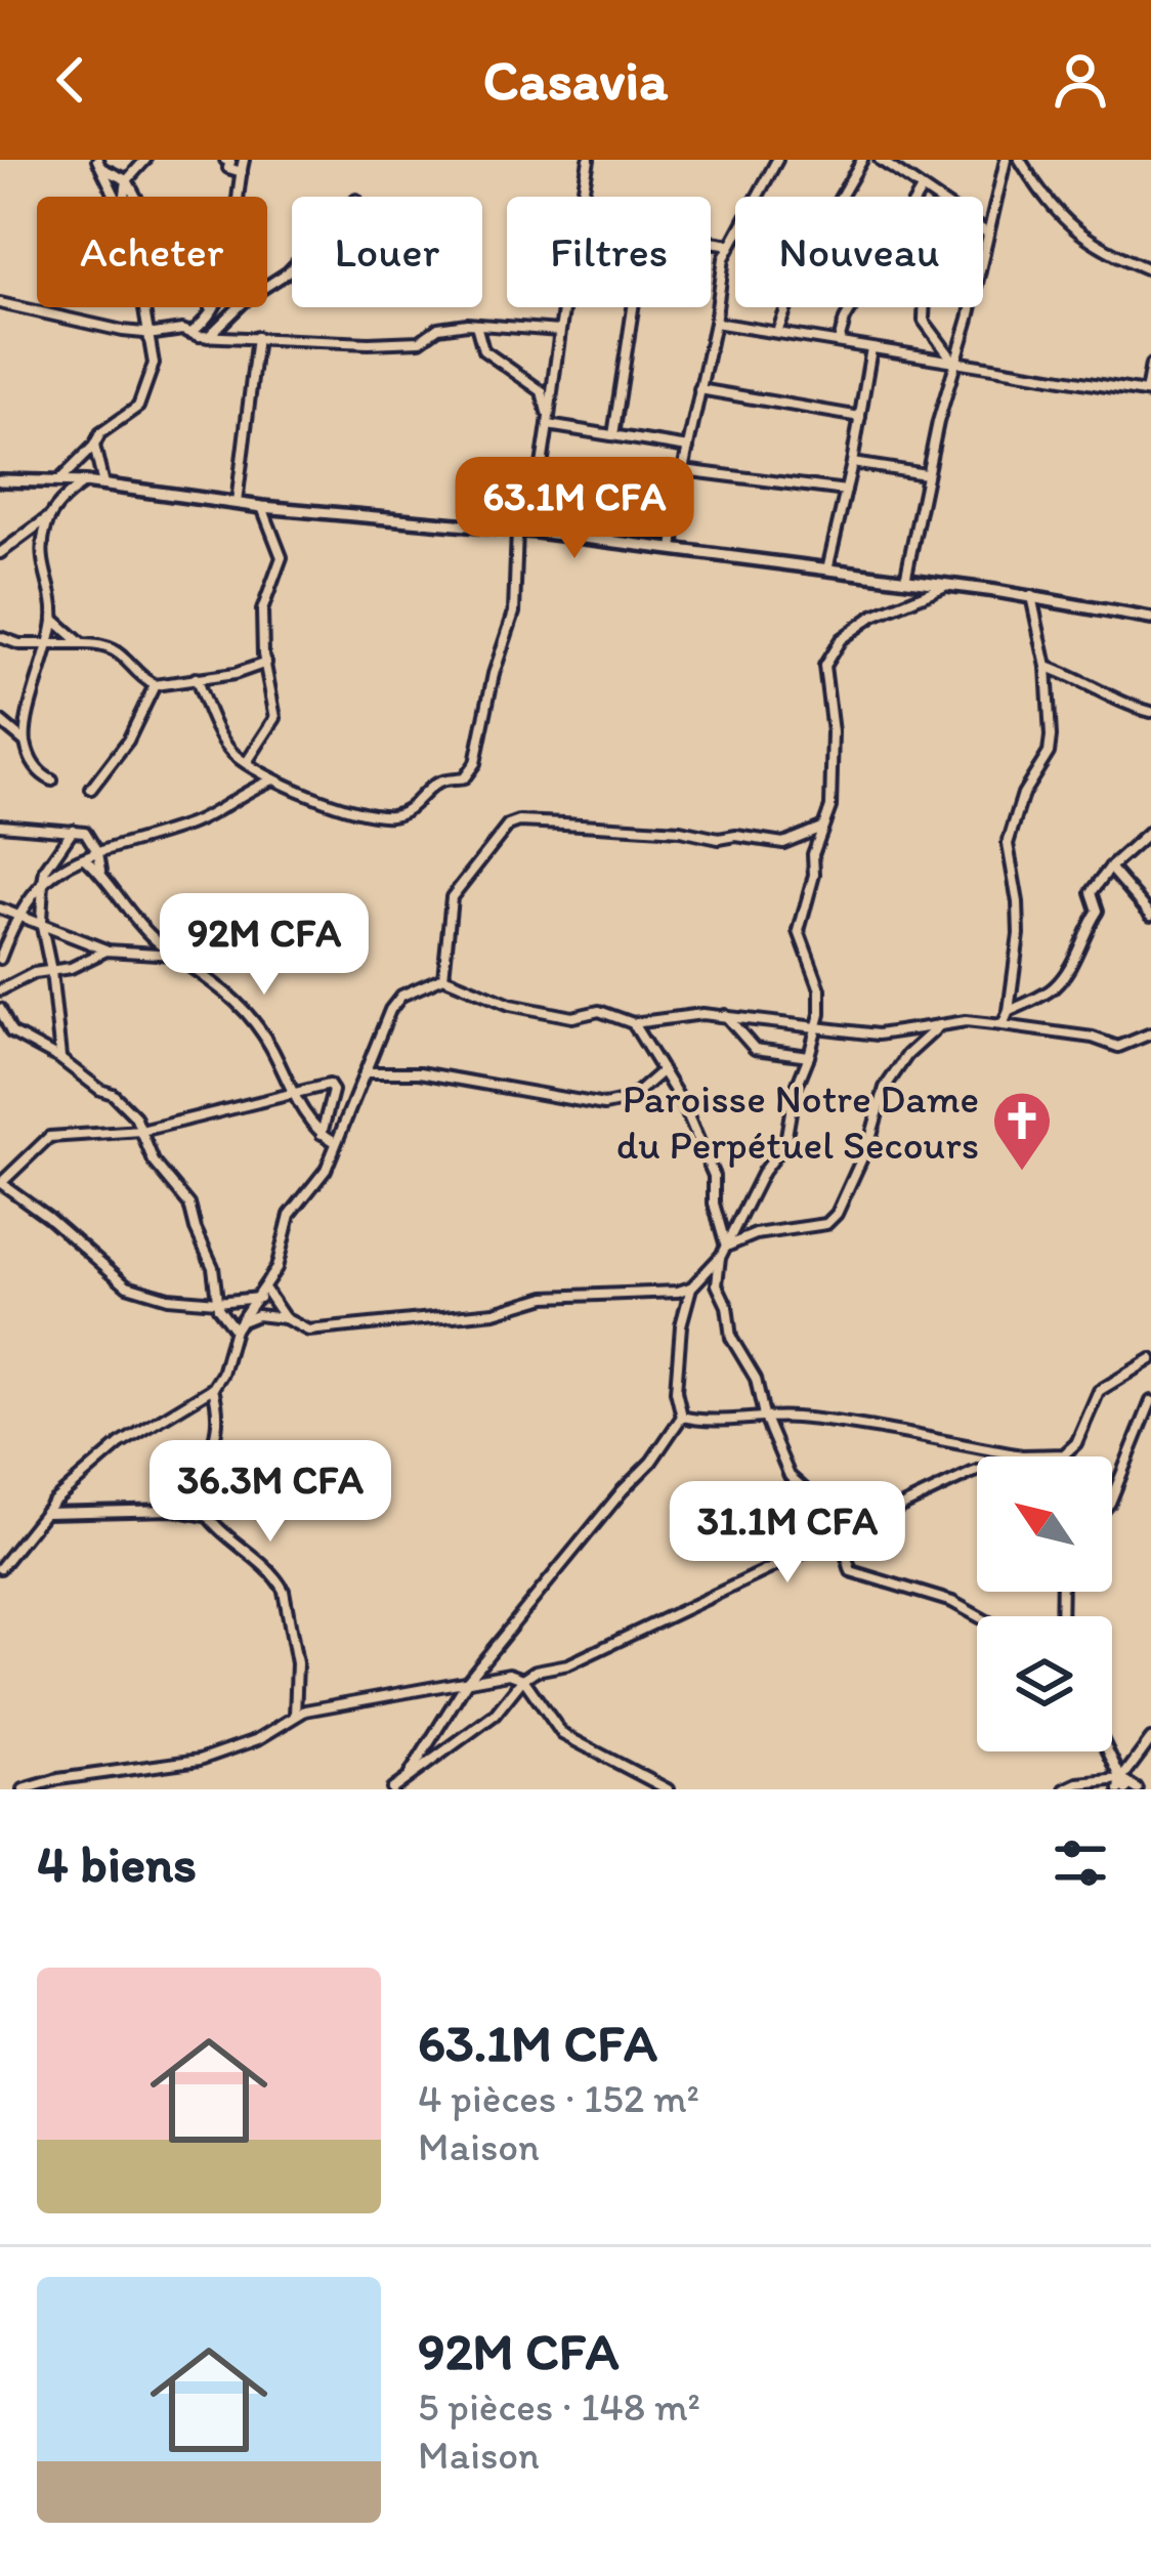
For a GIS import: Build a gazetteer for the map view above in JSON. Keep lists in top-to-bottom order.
{
  "places": {
    "church": ["Paroisse Notre Dame du Perpétuel Secours"]
  },
  "north": "top left",
  "page": {
    "header": "Casavia",
    "chip": [
      "Acheter",
      "Louer",
      "Filtres",
      "Nouveau"
    ],
    "price": [
      "63.1M CFA",
      "92M CFA",
      "36.3M CFA",
      "31.1M CFA"
    ],
    "heading": "4 biens",
    "list": [
      {
        "name": "63.1M CFA",
        "note": "4 pièces · 152 m² · Maison"
      },
      {
        "name": "92M CFA",
        "note": "5 pièces · 148 m² · Maison"
      }
    ]
  }
}
